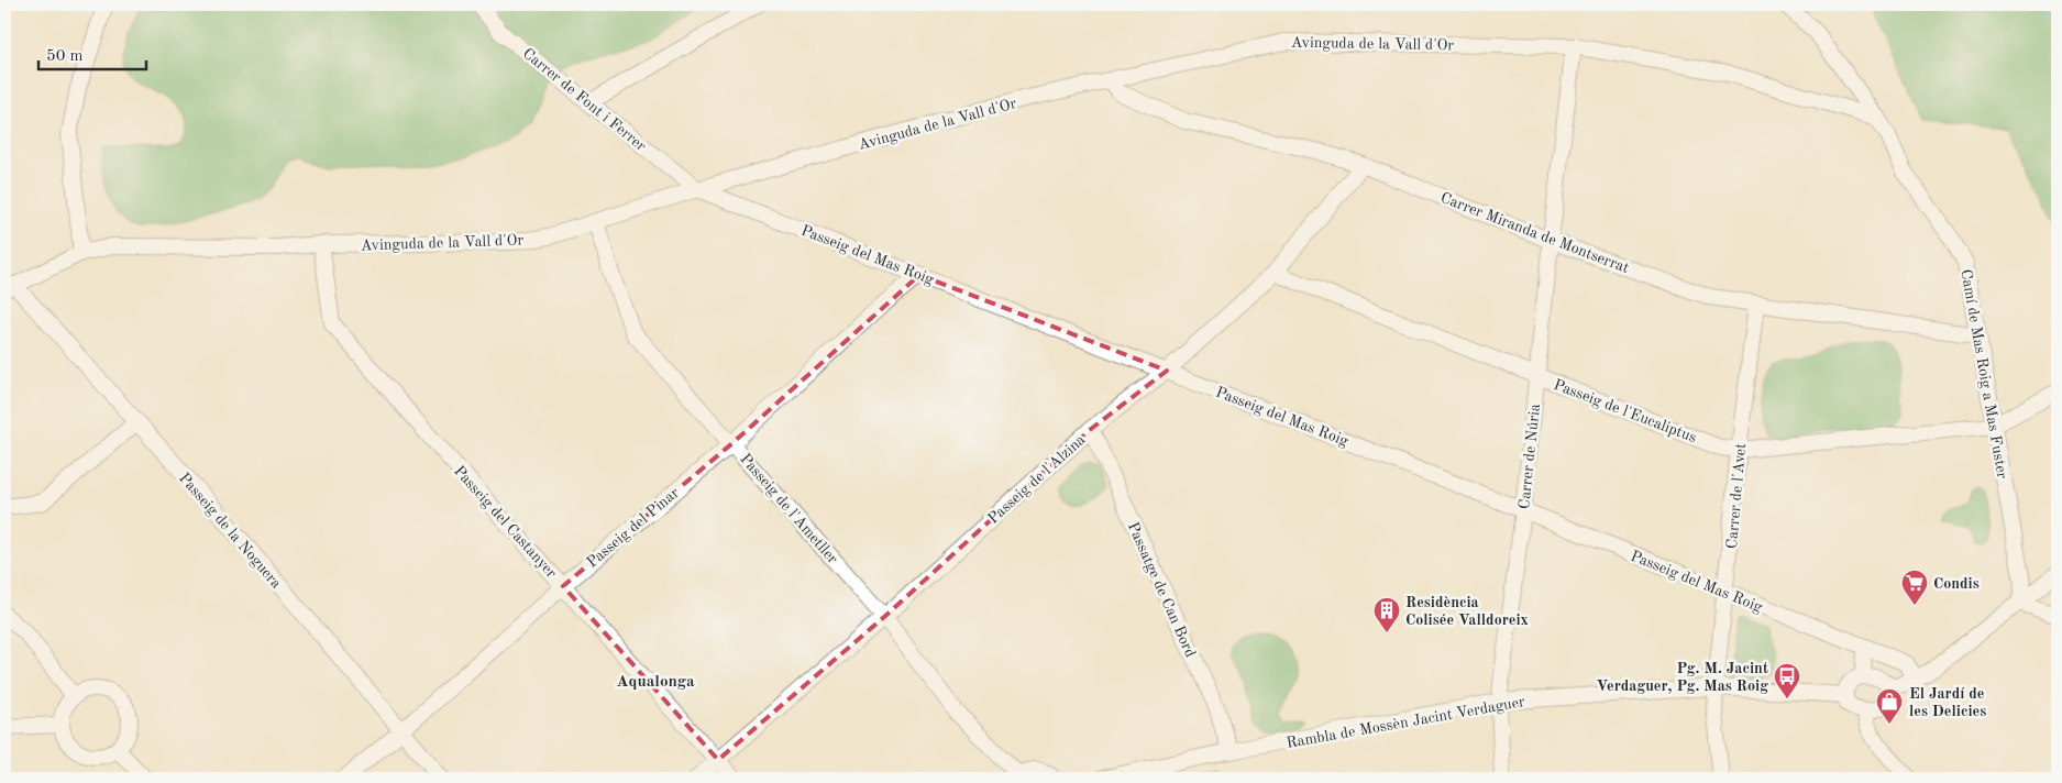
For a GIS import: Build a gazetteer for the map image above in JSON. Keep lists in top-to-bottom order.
{
  "streets": {
    "street": [
      "Avinguda de la Vall d'Or",
      "Carrer de Font i Ferrer",
      "Carrer Miranda de Montserrat",
      "Passeig del Mas Roig",
      "Camí de Mas Roig a Mas Fuster",
      "Passeig de l'Eucaliptus",
      "Carrer de Núria",
      "Passeig de l'Alzina",
      "Carrer de l'Avet",
      "Passeig de l'Ametller",
      "Passeig del Castanyer",
      "Passeig del Pinar",
      "Passeig de la Noguera",
      "Passatge de Can Bord",
      "Rambla de Mossèn Jacint Verdaguer"
    ]
  },
  "crossings": [
    ["Avinguda de la Vall d'Or", "Carrer de Font i Ferrer"],
    ["Avinguda de la Vall d'Or", "Carrer Miranda de Montserrat"],
    ["Avinguda de la Vall d'Or", "Passeig del Mas Roig"],
    ["Avinguda de la Vall d'Or", "Camí de Mas Roig a Mas Fuster"],
    ["Avinguda de la Vall d'Or", "Carrer de Núria"],
    ["Avinguda de la Vall d'Or", "Passeig de l'Ametller"],
    ["Avinguda de la Vall d'Or", "Passeig del Castanyer"],
    ["Avinguda de la Vall d'Or", "Passeig de la Noguera"],
    ["Carrer de Font i Ferrer", "Passeig del Mas Roig"],
    ["Carrer Miranda de Montserrat", "Camí de Mas Roig a Mas Fuster"],
    ["Carrer Miranda de Montserrat", "Carrer de Núria"],
    ["Carrer Miranda de Montserrat", "Passeig de l'Alzina"],
    ["Carrer Miranda de Montserrat", "Carrer de l'Avet"],
    ["Passeig del Mas Roig", "Carrer de Núria"],
    ["Passeig del Mas Roig", "Passeig de l'Alzina"],
    ["Passeig del Mas Roig", "Carrer de l'Avet"],
    ["Passeig del Mas Roig", "Passeig del Pinar"],
    ["Camí de Mas Roig a Mas Fuster", "Passeig de l'Eucaliptus"],
    ["Passeig de l'Eucaliptus", "Carrer de Núria"],
    ["Passeig de l'Eucaliptus", "Passeig de l'Alzina"],
    ["Passeig de l'Eucaliptus", "Carrer de l'Avet"],
    ["Carrer de Núria", "Rambla de Mossèn Jacint Verdaguer"],
    ["Passeig de l'Alzina", "Passeig de l'Ametller"],
    ["Passeig de l'Alzina", "Passeig del Castanyer"],
    ["Passeig de l'Alzina", "Passatge de Can Bord"],
    ["Carrer de l'Avet", "Rambla de Mossèn Jacint Verdaguer"],
    ["Passeig de l'Ametller", "Passeig del Pinar"],
    ["Passeig del Castanyer", "Passeig del Pinar"],
    ["Passeig del Pinar", "Passeig de la Noguera"],
    ["Passatge de Can Bord", "Rambla de Mossèn Jacint Verdaguer"]
  ],
  "districts": ["Aqualonga"],
  "places": {
    "supermarket": ["Condis"],
    "building": ["Residència Colisée Valldoreix"],
    "bus stop": ["Pg. M. Jacint Verdaguer, Pg. Mas Roig"],
    "shop": ["El Jardí de les Delicies"]
  },
  "scale_bar": "50 m"
}
